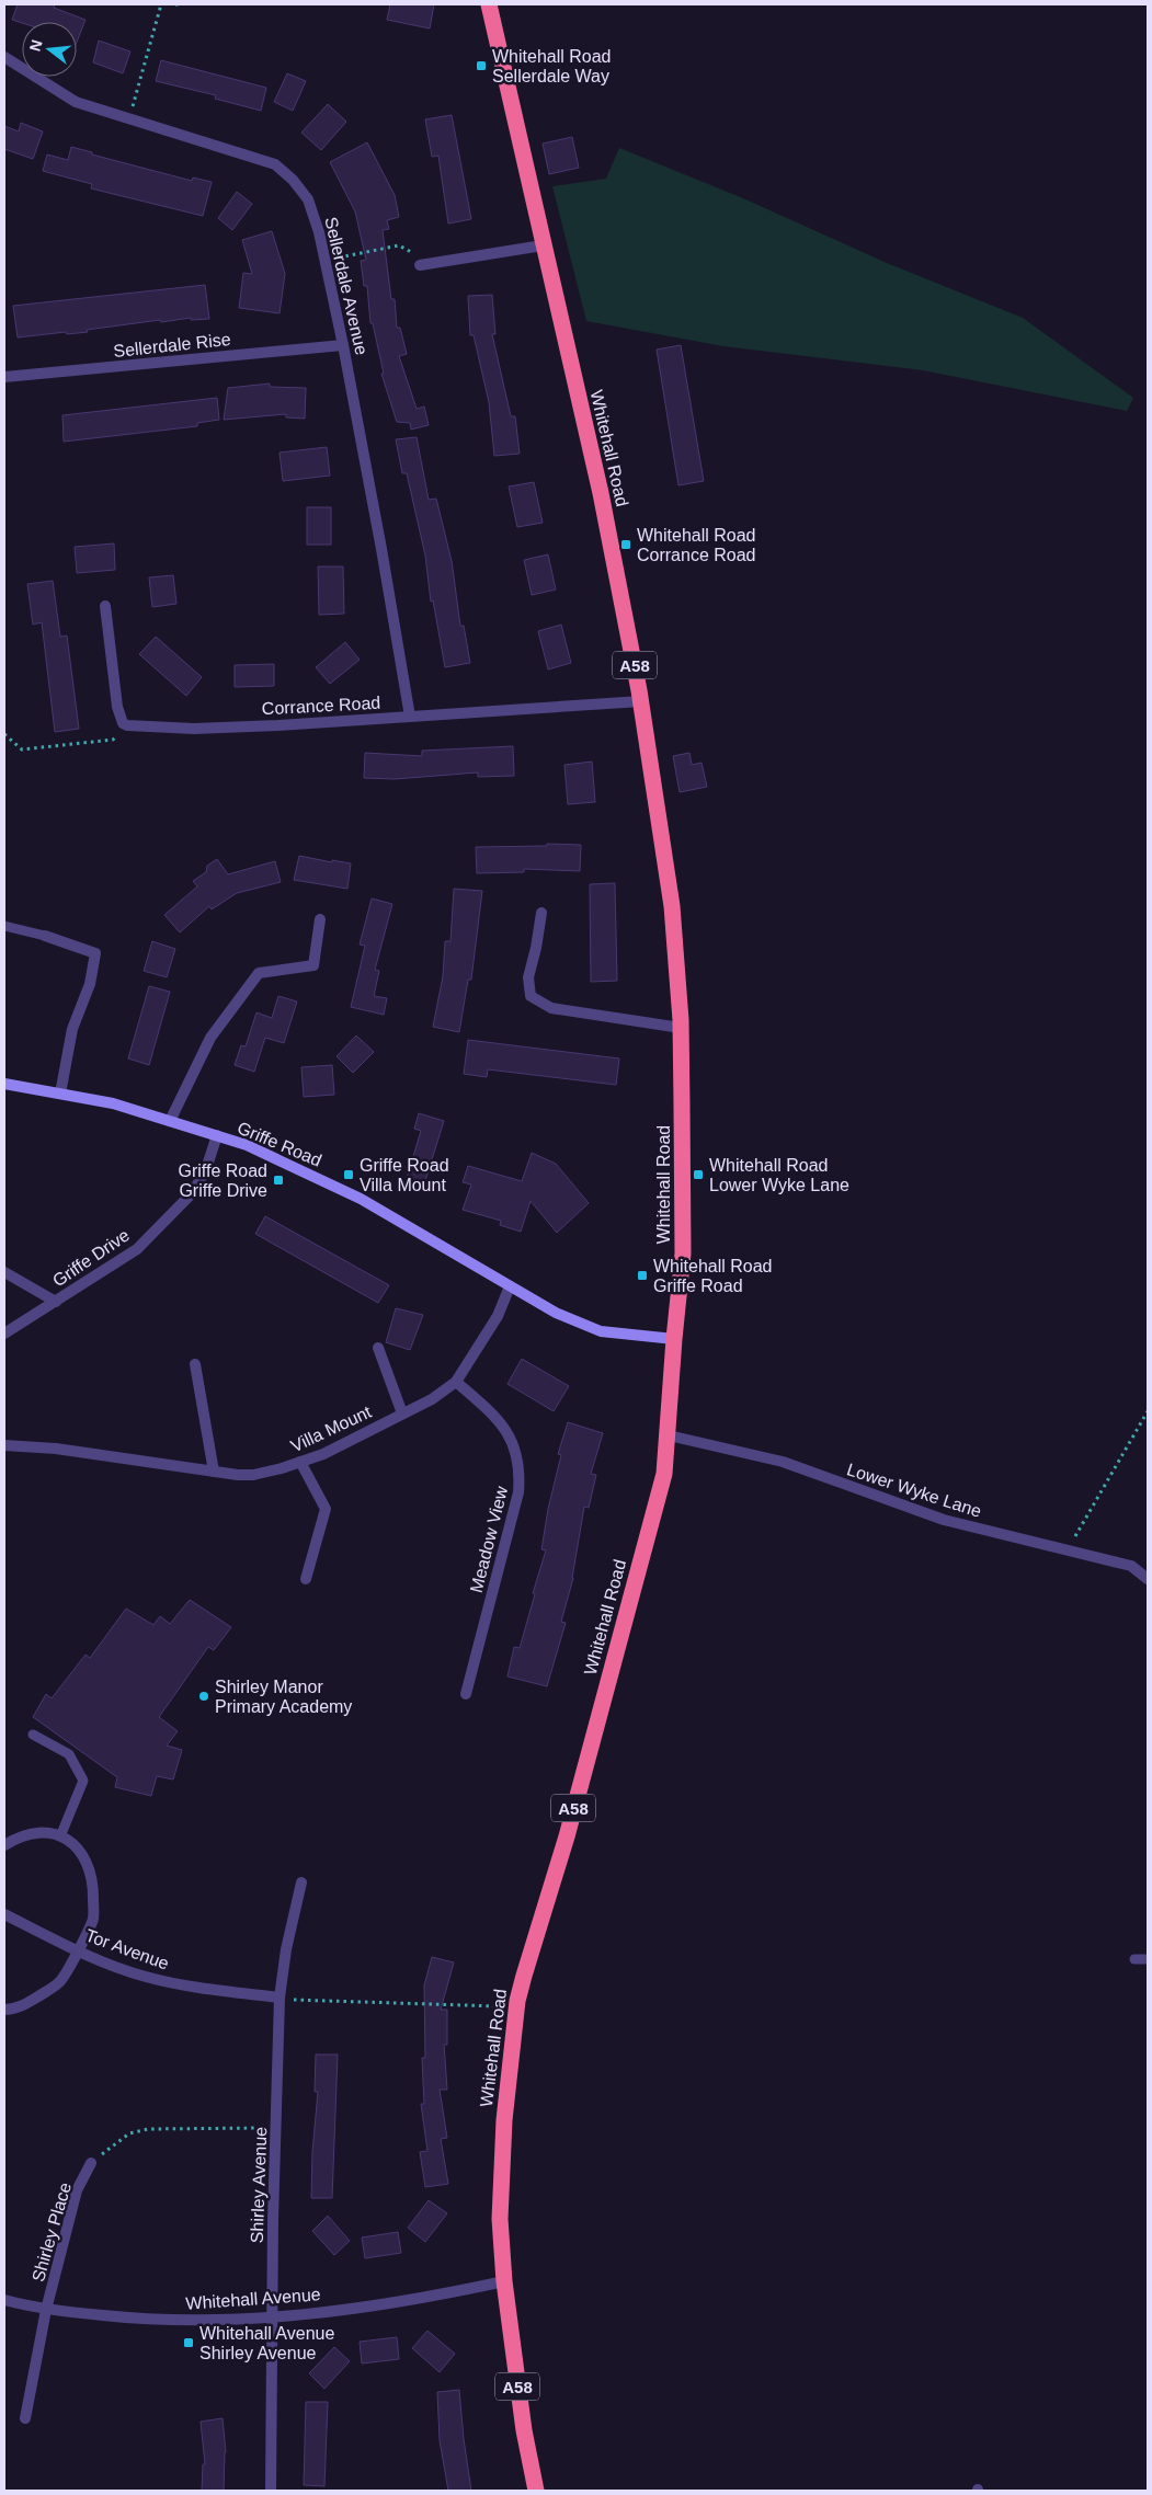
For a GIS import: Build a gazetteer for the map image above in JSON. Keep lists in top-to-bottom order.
{
  "streets": {
    "highway": ["Whitehall Road", "A58"],
    "street": [
      "Sellerdale Avenue",
      "Sellerdale Rise",
      "Corrance Road",
      "Griffe Road",
      "Griffe Drive",
      "Villa Mount",
      "Lower Wyke Lane",
      "Meadow View",
      "Tor Avenue",
      "Shirley Avenue",
      "Shirley Place",
      "Whitehall Avenue"
    ]
  },
  "crossings": [
    ["Sellerdale Avenue", "Sellerdale Rise"],
    ["Sellerdale Avenue", "Corrance Road"],
    ["Whitehall Road", "Corrance Road"],
    ["Whitehall Road", "Griffe Road"],
    ["Whitehall Road", "Lower Wyke Lane"],
    ["Whitehall Road", "Whitehall Avenue"],
    ["Griffe Road", "Griffe Drive"],
    ["Griffe Road", "Villa Mount"],
    ["Villa Mount", "Meadow View"],
    ["Tor Avenue", "Shirley Avenue"],
    ["Shirley Avenue", "Whitehall Avenue"],
    ["Shirley Place", "Whitehall Avenue"]
  ],
  "places": {
    "transit": [
      "Whitehall Road Sellerdale Way",
      "Whitehall Road Corrance Road",
      "Griffe Road Villa Mount",
      "Whitehall Road Lower Wyke Lane",
      "Griffe Road Griffe Drive",
      "Whitehall Road Griffe Road",
      "Whitehall Avenue Shirley Avenue"
    ],
    "other": ["Shirley Manor Primary Academy"]
  },
  "north": "left"
}
